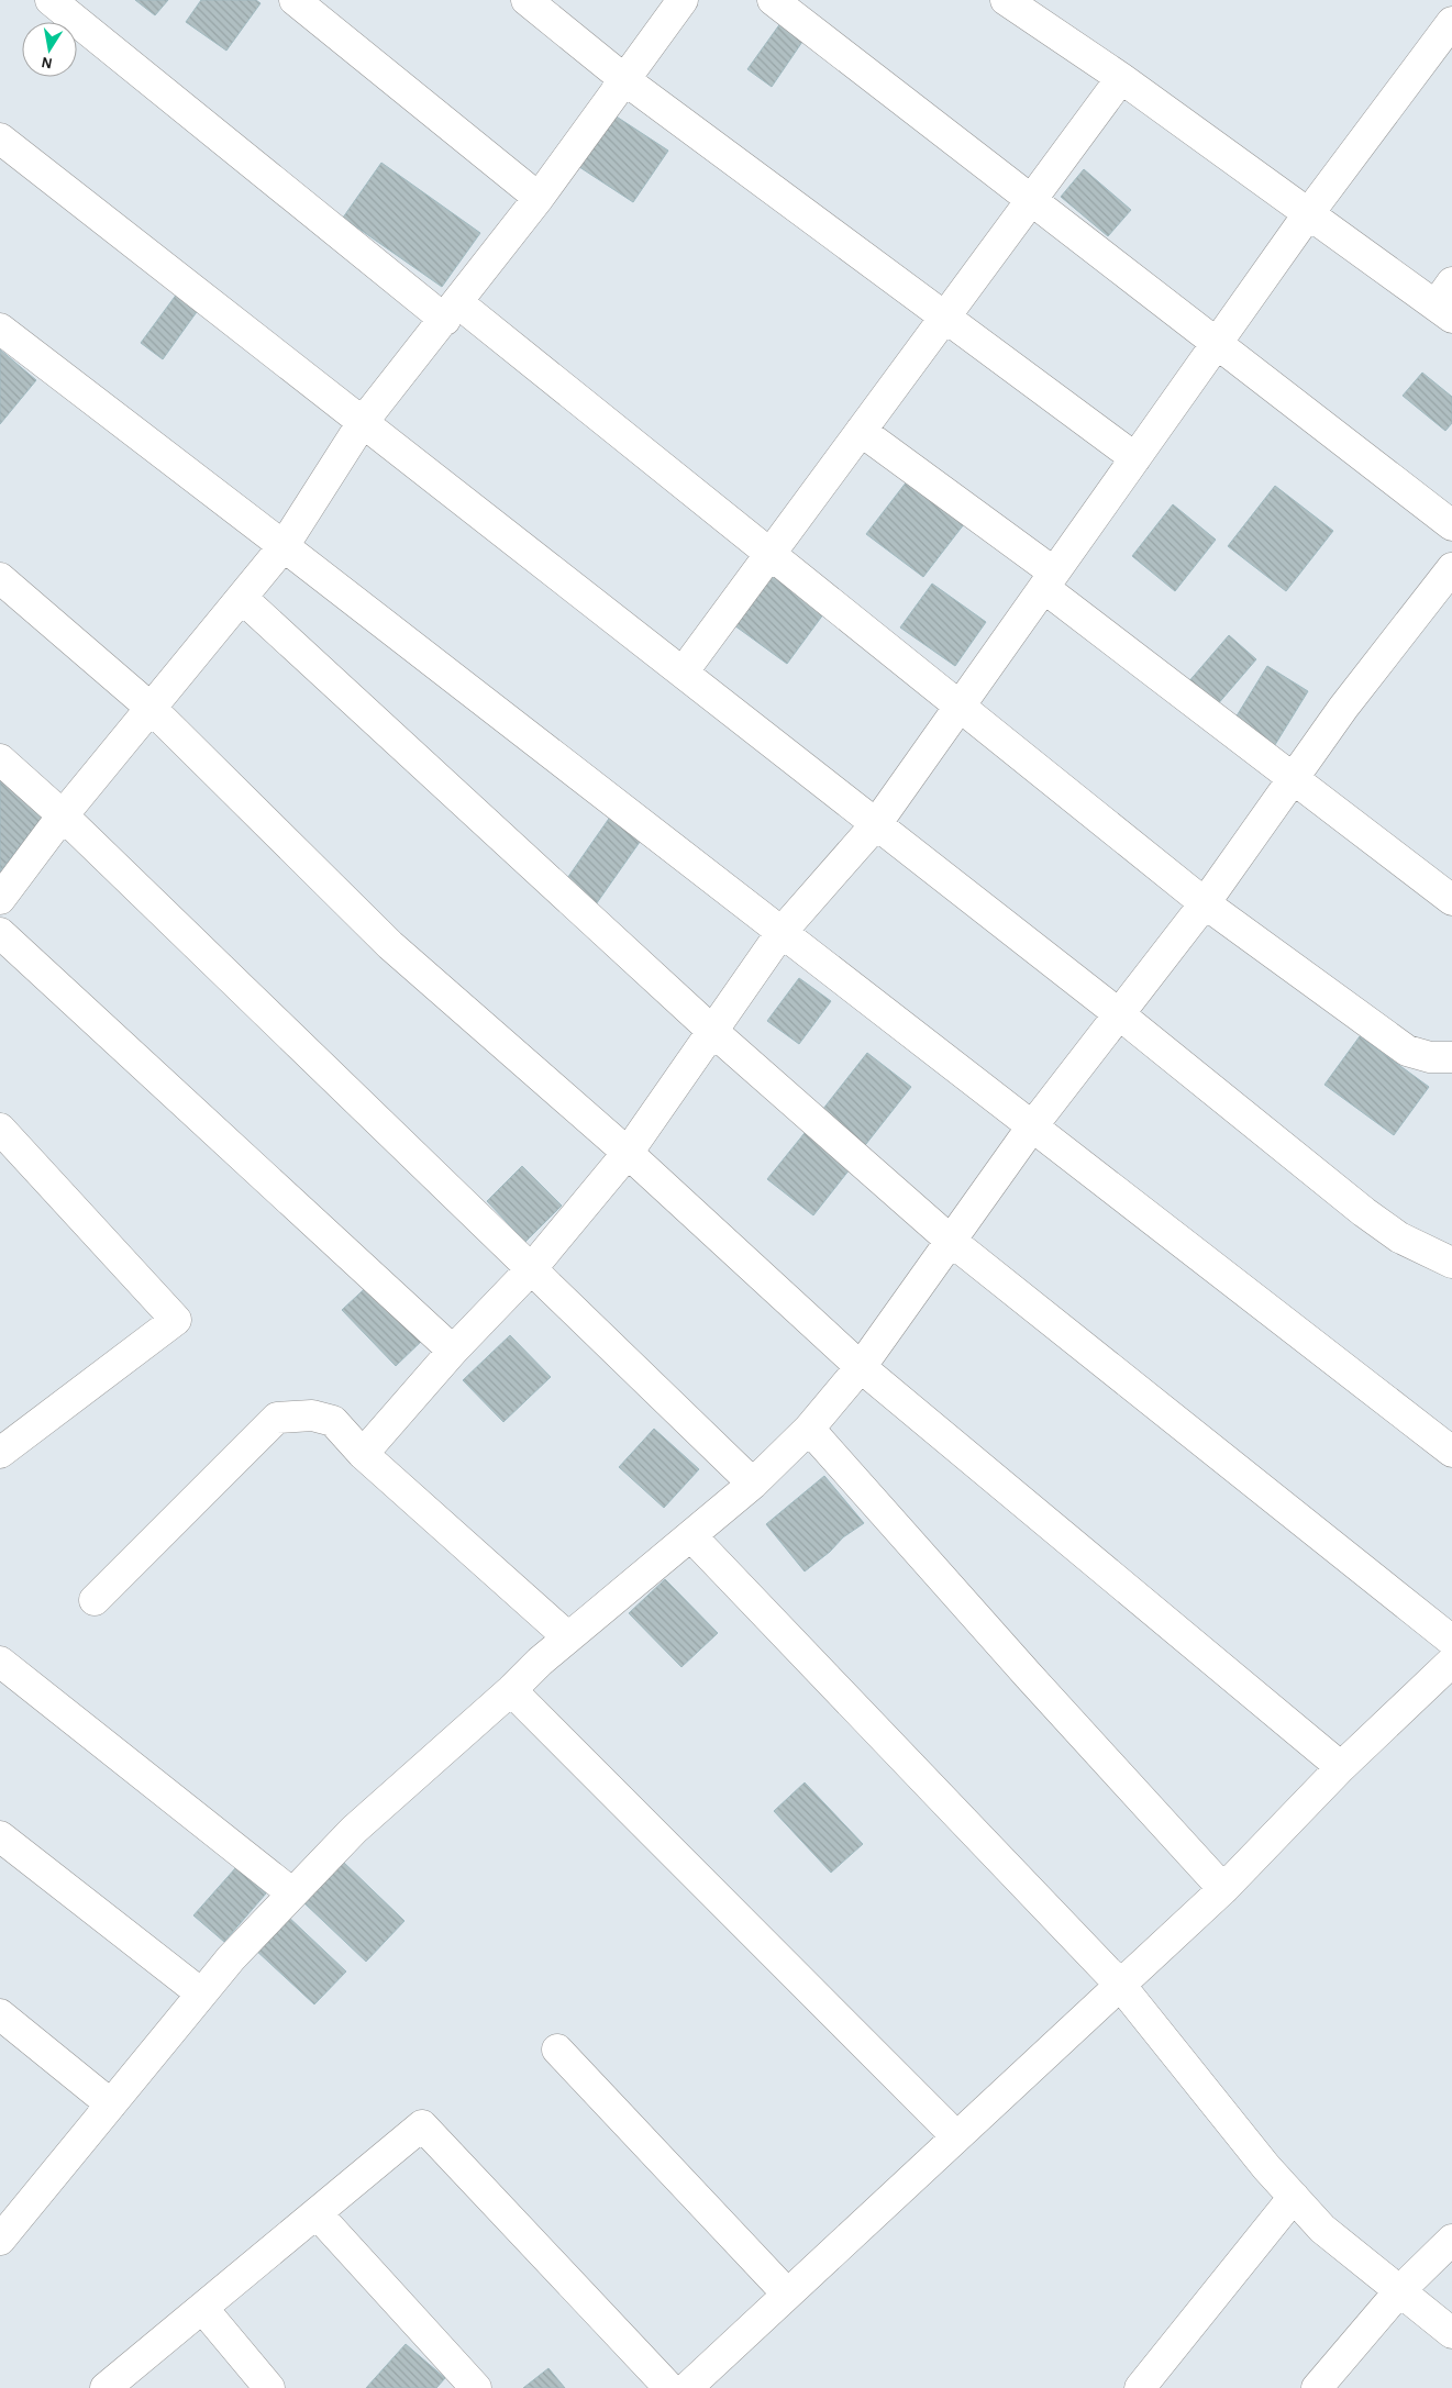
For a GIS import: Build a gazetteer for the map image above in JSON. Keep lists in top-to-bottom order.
{
  "north": "bottom"
}
